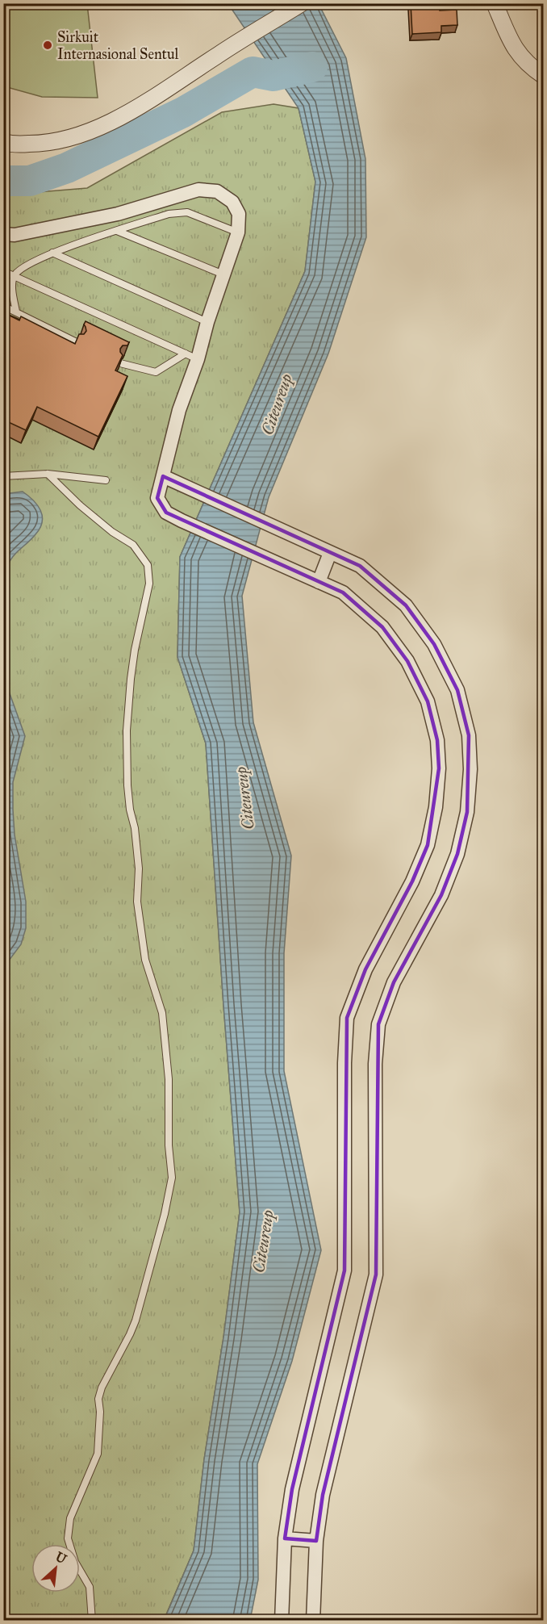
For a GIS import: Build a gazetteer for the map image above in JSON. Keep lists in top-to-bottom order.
{
  "water": ["Citeureup"],
  "places": ["Sirkuit Internasional Sentul"],
  "north": "top right"
}
